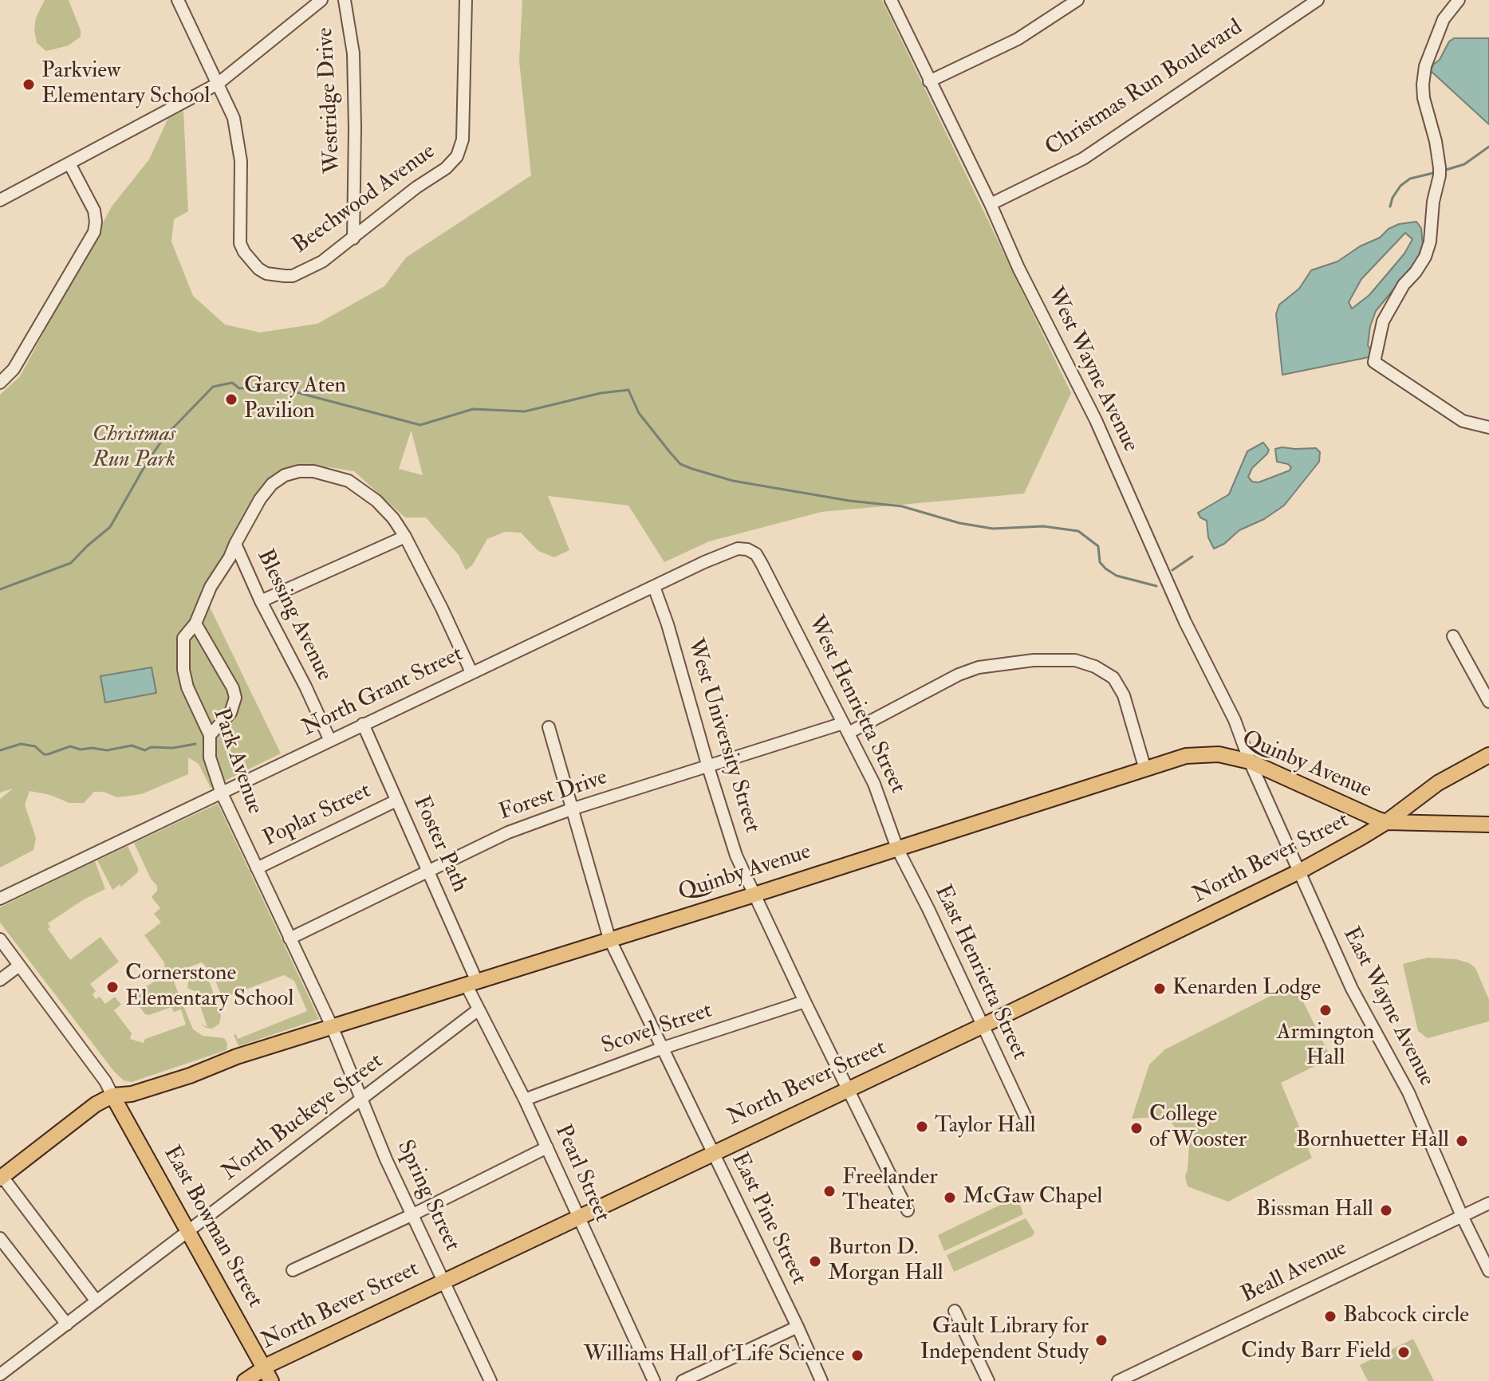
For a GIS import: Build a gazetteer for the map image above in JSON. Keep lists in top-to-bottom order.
{
  "streets": {
    "main road": ["Quinby Avenue", "North Bever Street", "East Bowman Street"],
    "street": [
      "Christmas Run Boulevard",
      "Westridge Drive",
      "Beechwood Avenue",
      "West Wayne Avenue",
      "Blessing Avenue",
      "North Grant Street",
      "West Henrietta Street",
      "West University Street",
      "Park Avenue",
      "Forest Drive",
      "Poplar Street",
      "Foster Path",
      "East Henrietta Street",
      "East Wayne Avenue",
      "Scovel Street",
      "North Buckeye Street",
      "Pearl Street",
      "Spring Street",
      "East Pine Street",
      "Beall Avenue"
    ]
  },
  "crossings": [
    ["Christmas Run Boulevard", "West Wayne Avenue"],
    ["Westridge Drive", "Beechwood Avenue"],
    ["West Wayne Avenue", "Quinby Avenue"],
    ["West Wayne Avenue", "East Wayne Avenue"],
    ["Blessing Avenue", "North Grant Street"],
    ["Blessing Avenue", "Park Avenue"],
    ["North Grant Street", "West Henrietta Street"],
    ["North Grant Street", "West University Street"],
    ["North Grant Street", "Park Avenue"],
    ["North Grant Street", "Foster Path"],
    ["West Henrietta Street", "Quinby Avenue"],
    ["West Henrietta Street", "Forest Drive"],
    ["West Henrietta Street", "East Henrietta Street"],
    ["West University Street", "Quinby Avenue"],
    ["West University Street", "Forest Drive"],
    ["West University Street", "North Bever Street"],
    ["West University Street", "Scovel Street"],
    ["Park Avenue", "Quinby Avenue"],
    ["Park Avenue", "Forest Drive"],
    ["Park Avenue", "Poplar Street"],
    ["Park Avenue", "Spring Street"],
    ["Quinby Avenue", "Forest Drive"],
    ["Quinby Avenue", "Foster Path"],
    ["Quinby Avenue", "North Bever Street"],
    ["Quinby Avenue", "East Henrietta Street"],
    ["Quinby Avenue", "East Wayne Avenue"],
    ["Quinby Avenue", "Pearl Street"],
    ["Quinby Avenue", "Spring Street"],
    ["Quinby Avenue", "East Pine Street"],
    ["Quinby Avenue", "East Bowman Street"],
    ["Forest Drive", "Foster Path"],
    ["Forest Drive", "East Pine Street"],
    ["Poplar Street", "Foster Path"],
    ["Foster Path", "Pearl Street"],
    ["North Bever Street", "East Henrietta Street"],
    ["North Bever Street", "East Wayne Avenue"],
    ["North Bever Street", "Pearl Street"],
    ["North Bever Street", "Spring Street"],
    ["North Bever Street", "East Pine Street"],
    ["North Bever Street", "East Bowman Street"],
    ["East Wayne Avenue", "Beall Avenue"],
    ["Scovel Street", "Pearl Street"],
    ["Scovel Street", "East Pine Street"],
    ["North Buckeye Street", "Pearl Street"],
    ["North Buckeye Street", "Spring Street"],
    ["North Buckeye Street", "East Bowman Street"]
  ],
  "parks": ["Christmas Run Park"],
  "places": [
    "Parkview Elementary School",
    "Garcy Aten Pavilion",
    "Cornerstone Elementary School",
    "Kenarden Lodge",
    "Armington Hall",
    "Taylor Hall",
    "College of Wooster",
    "Bornhuetter Hall",
    "Freelander Theater",
    "McGaw Chapel",
    "Bissman Hall",
    "Burton D. Morgan Hall",
    "Babcock circle",
    "Gault Library for Independent Study",
    "Cindy Barr Field",
    "Williams Hall of Life Science"
  ]
}
